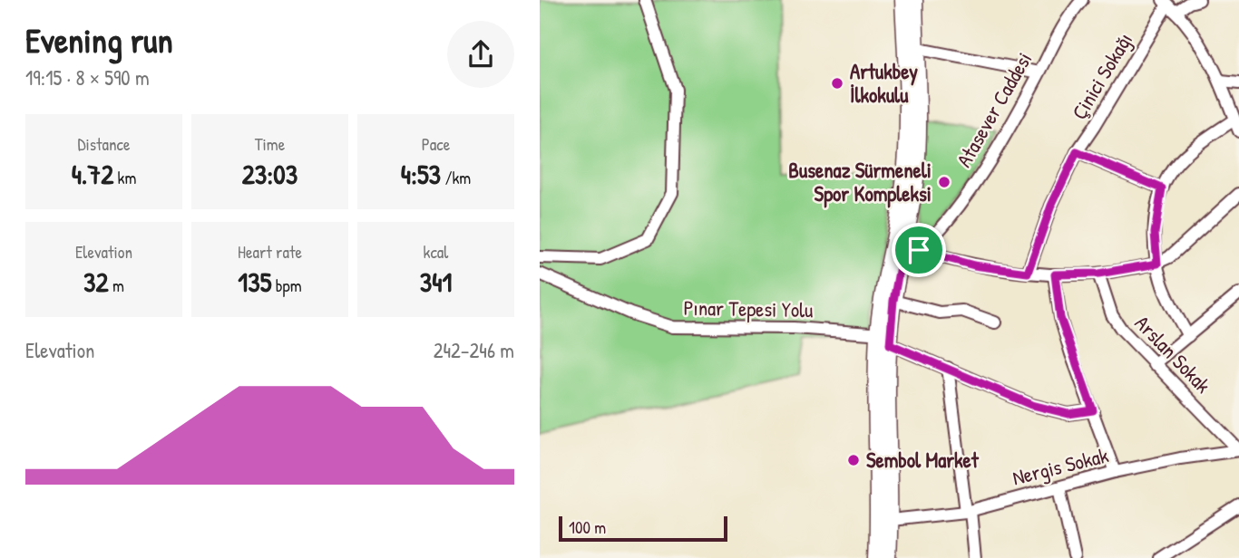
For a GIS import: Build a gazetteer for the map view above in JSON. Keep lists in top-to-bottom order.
{
  "streets": {
    "street": [
      "Çinici Sokağı",
      "Atasever Caddesi",
      "Pınar Tepesi Yolu",
      "Arslan Sokak",
      "Nergis Sokak"
    ]
  },
  "crossings": [
    ["Arslan Sokak", "Nergis Sokak"]
  ],
  "places": ["Artukbey İlkokulu", "Busenaz Sürmeneli Spor Kompleksi", "Sembol Market"],
  "scale_bar": "100 m",
  "page": {
    "heading": ["Evening run", "19:15 · 8 × 590 m"],
    "stats": [
      ["Distance", "4.72 km"],
      ["Time", "23:03"],
      ["Pace", "4:53 /km"],
      ["Elevation", "32 m"],
      ["Heart rate", "135 bpm"],
      ["kcal", "341"]
    ],
    "chart": ["Elevation", "242–246 m"],
    "scale": "100 m"
  }
}
